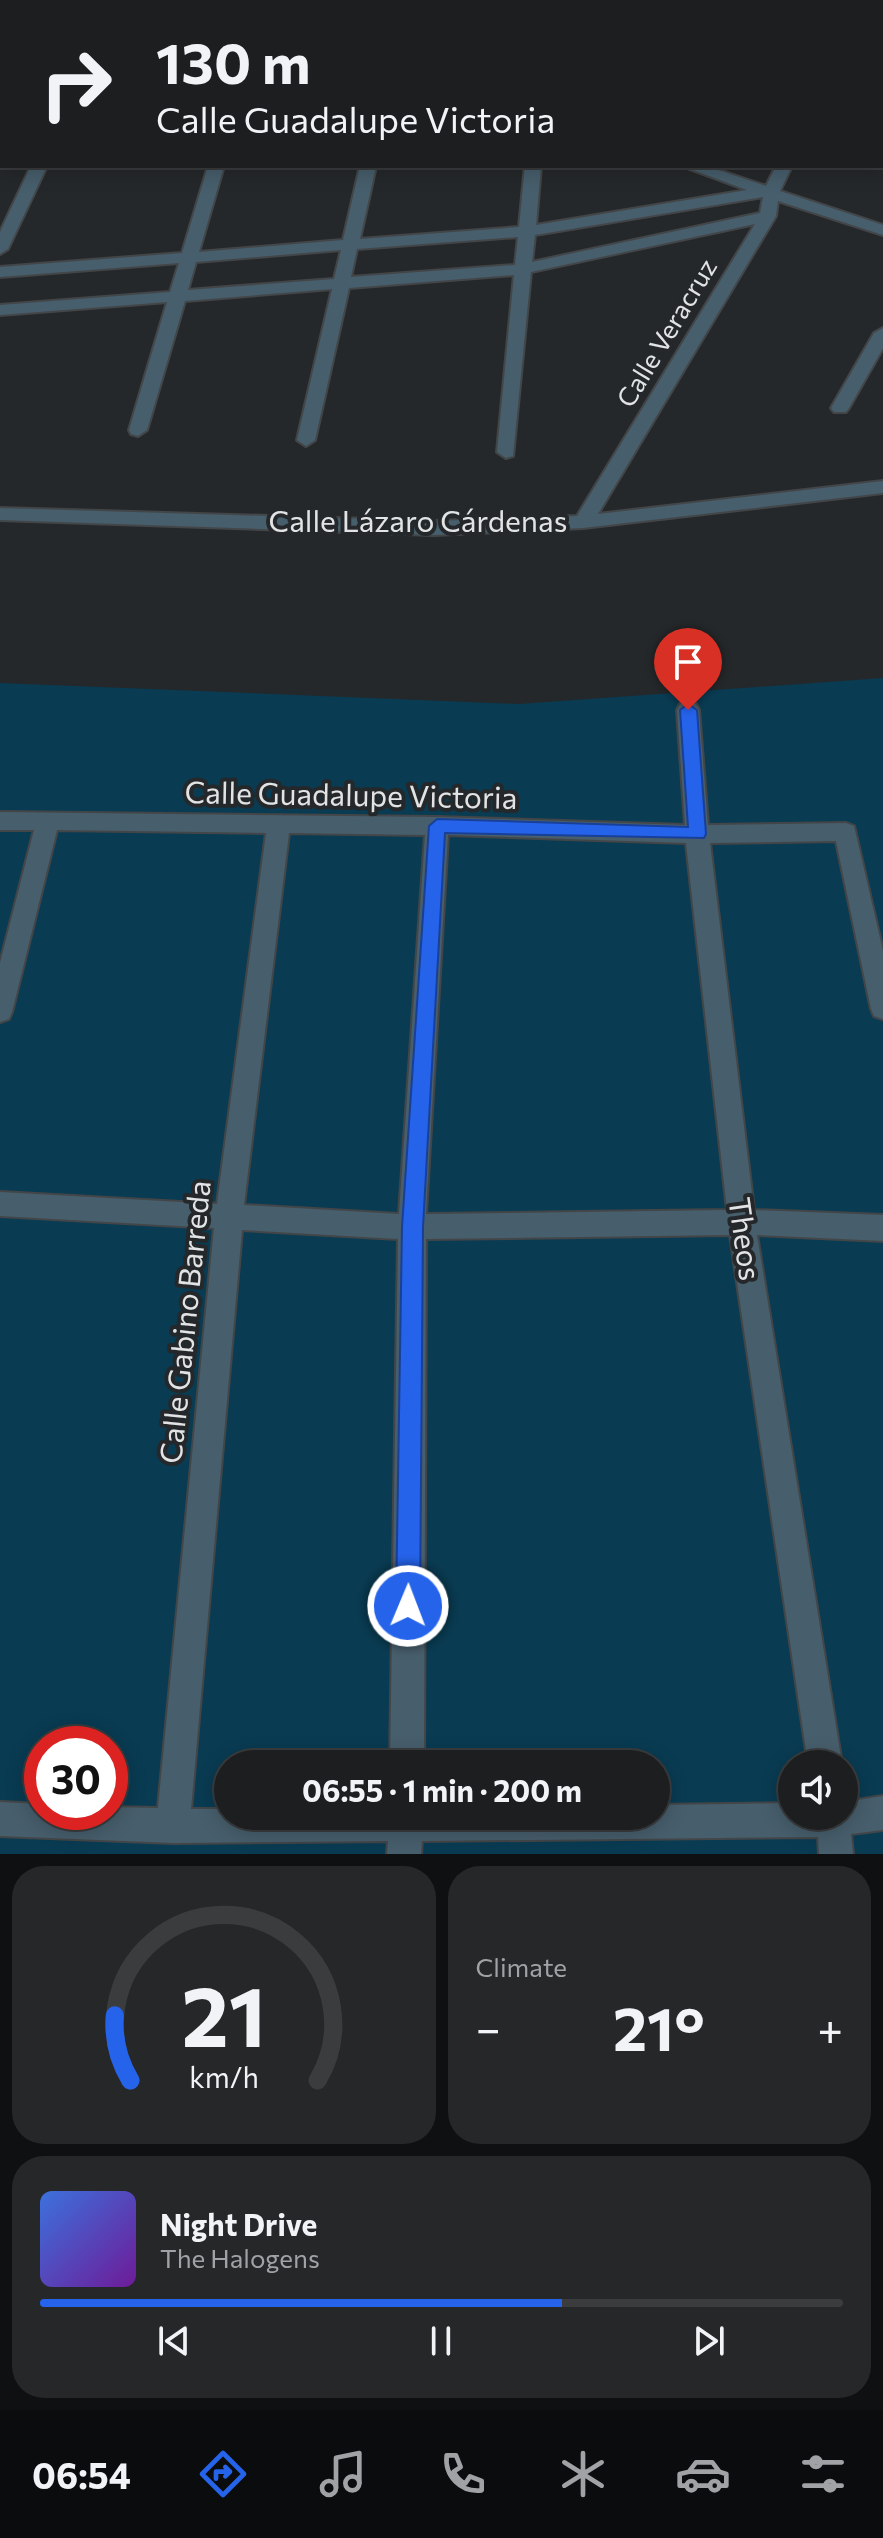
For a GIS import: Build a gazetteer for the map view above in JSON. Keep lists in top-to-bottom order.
{
  "streets": {
    "street": [
      "Calle Veracruz",
      "Calle Lázaro Cárdenas",
      "Calle Guadalupe Victoria",
      "Theos",
      "Calle Gabino Barreda"
    ]
  },
  "crossings": [
    ["Calle Veracruz", "Calle Lázaro Cárdenas"],
    ["Calle Guadalupe Victoria", "Theos"],
    ["Calle Guadalupe Victoria", "Calle Gabino Barreda"]
  ],
  "page": {
    "turn": ["130 m", "Calle Guadalupe Victoria"],
    "limit": "30",
    "trip": "06:55 · 1 min · 200 m",
    "tile": "Climate",
    "heat": ["−", "21°", "+"],
    "song": ["Night Drive", "The Halogens"],
    "tabs": "06:54",
    "gauge": ["21", "km/h"]
  }
}
